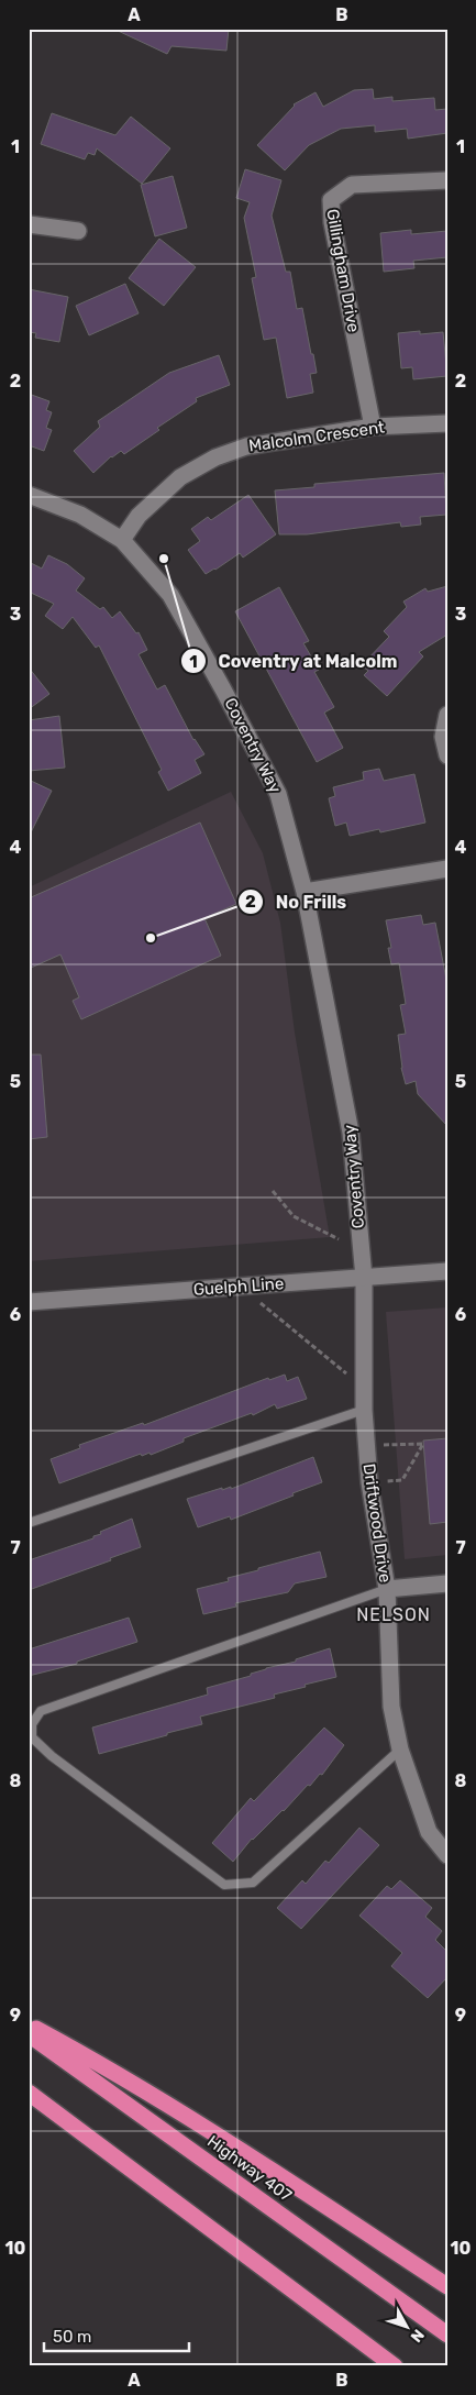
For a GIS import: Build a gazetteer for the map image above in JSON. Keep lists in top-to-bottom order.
{
  "streets": {
    "highway": ["Highway 407"],
    "street": [
      "Gillingham Drive",
      "Malcolm Crescent",
      "Coventry Way",
      "Guelph Line",
      "Driftwood Drive"
    ]
  },
  "crossings": [
    ["Gillingham Drive", "Malcolm Crescent"],
    ["Malcolm Crescent", "Coventry Way"],
    ["Coventry Way", "Guelph Line"],
    ["Coventry Way", "Driftwood Drive"],
    ["Guelph Line", "Driftwood Drive"]
  ],
  "districts": ["NELSON"],
  "places": ["Coventry at Malcolm", "No Frills"],
  "scale_bar": "50 m",
  "north": "bottom right",
  "grid": {
    "columns": ["A", "B"],
    "rows": [
      "1",
      "2",
      "3",
      "4",
      "5",
      "6",
      "7",
      "8",
      "9",
      "10"
    ]
  }
}
